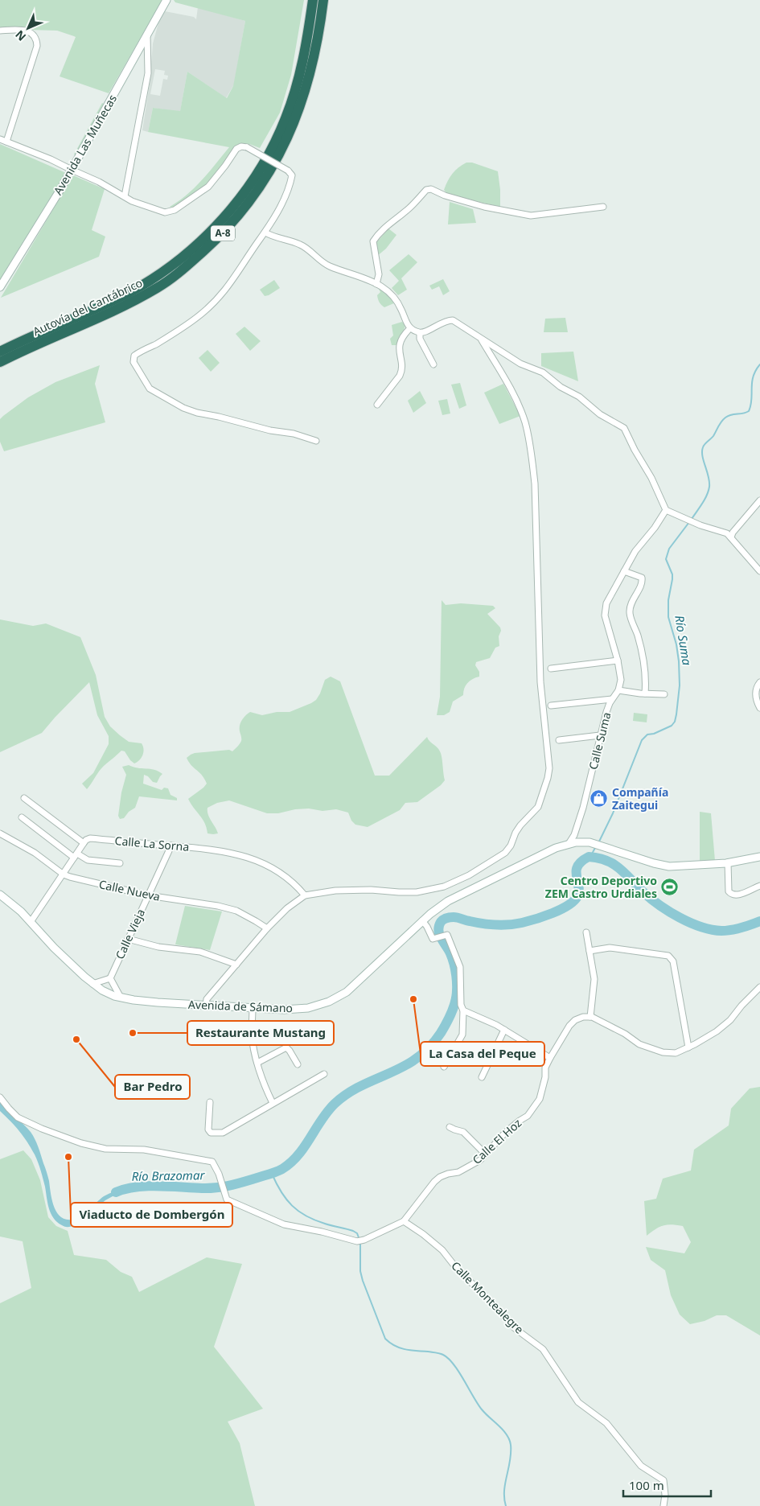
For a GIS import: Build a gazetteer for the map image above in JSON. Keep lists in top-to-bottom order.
{
  "streets": {
    "highway": ["A-8", "Autovía del Cantábrico"],
    "street": [
      "Avenida Las Muñecas",
      "Calle Suma",
      "Calle La Sorna",
      "Calle Nueva",
      "Calle Vieja",
      "Avenida de Sámano",
      "Calle El Hoz",
      "Calle Montealegre"
    ]
  },
  "crossings": [
    ["Calle Suma", "Avenida de Sámano"],
    ["Calle La Sorna", "Calle Vieja"],
    ["Calle Nueva", "Calle Vieja"],
    ["Calle El Hoz", "Calle Montealegre"]
  ],
  "water": ["Río Suma", "Río Brazomar"],
  "places": {
    "shop": ["Compañía Zaitegui"],
    "sports": ["Centro Deportivo ZEM Castro Urdiales"],
    "other": [
      "La Casa del Peque",
      "Restaurante Mustang",
      "Bar Pedro",
      "Viaducto de Dombergón"
    ]
  },
  "scale_bar": "100 m",
  "north": "bottom left"
}
